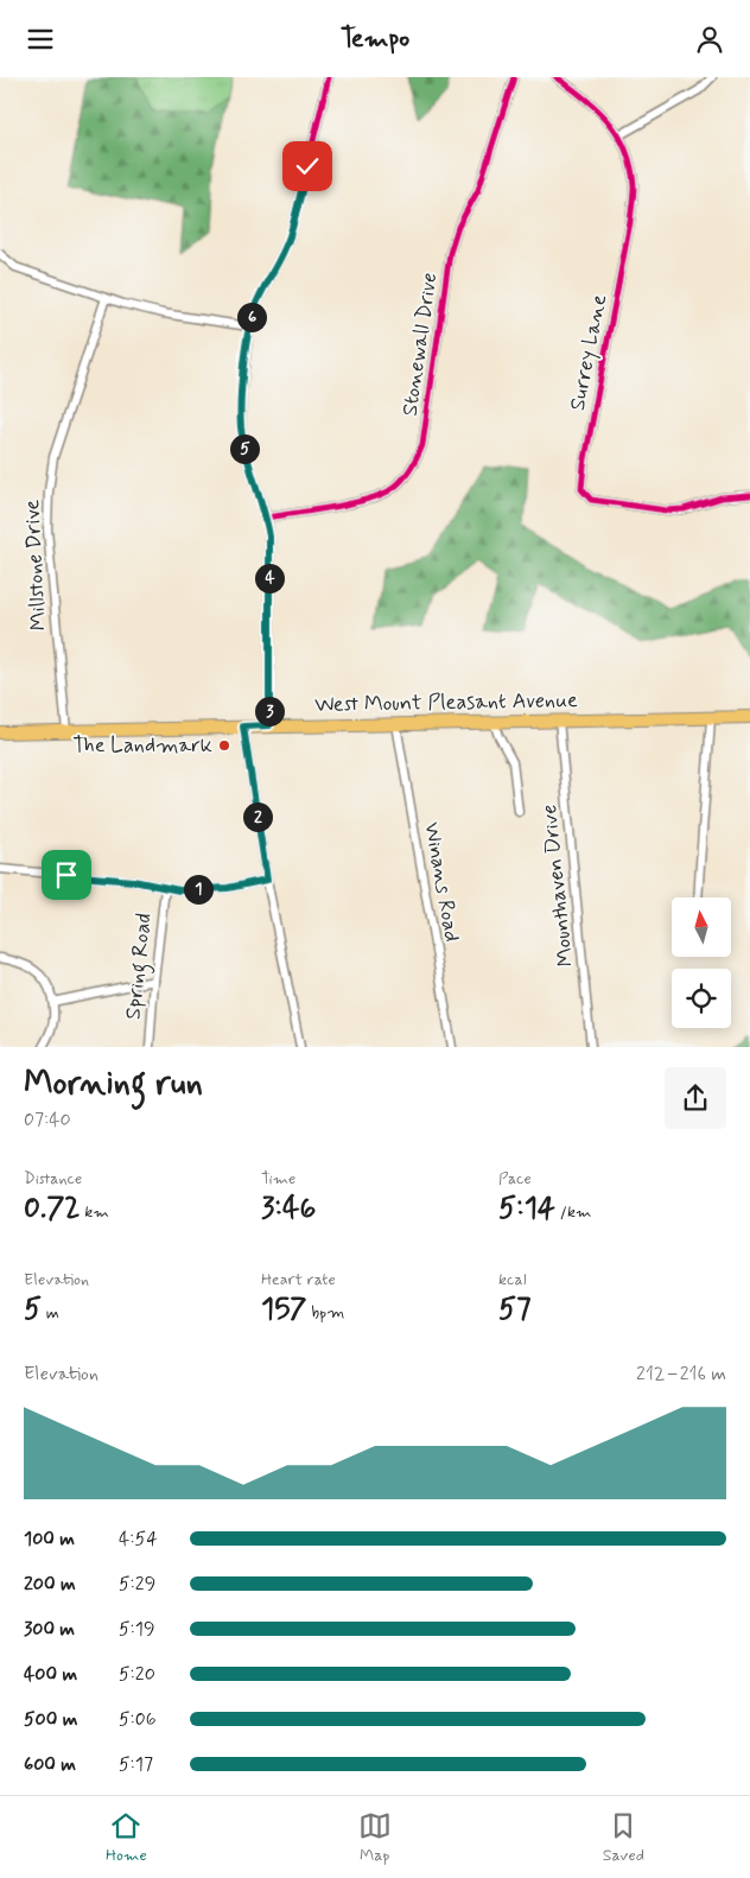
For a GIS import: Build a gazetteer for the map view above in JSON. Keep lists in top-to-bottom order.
{
  "streets": {
    "main road": ["West Mount Pleasant Avenue"],
    "street": [
      "Stonewall Drive",
      "Surrey Lane",
      "Millstone Drive",
      "Winans Road",
      "Mounthaven Drive",
      "Spring Road"
    ]
  },
  "crossings": [
    ["Millstone Drive", "West Mount Pleasant Avenue"],
    ["West Mount Pleasant Avenue", "Winans Road"],
    ["West Mount Pleasant Avenue", "Mounthaven Drive"]
  ],
  "places": ["The Landmark"],
  "north": "top",
  "page": {
    "header": "Tempo",
    "pins": [
      "6",
      "5",
      "4",
      "3",
      "2",
      "1"
    ],
    "heading": ["Morning run", "07:40"],
    "stats": [
      ["Distance", "0.72 km"],
      ["Time", "3:46"],
      ["Pace", "5:14 /km"],
      ["Elevation", "5 m"],
      ["Heart rate", "157 bpm"],
      ["kcal", "57"]
    ],
    "chart": ["Elevation", "212–216 m"],
    "list": [
      {
        "name": "100 m",
        "note": "4:54"
      },
      {
        "name": "200 m",
        "note": "5:29"
      },
      {
        "name": "300 m",
        "note": "5:19"
      },
      {
        "name": "400 m",
        "note": "5:20"
      },
      {
        "name": "500 m",
        "note": "5:06"
      },
      {
        "name": "600 m",
        "note": "5:17"
      }
    ],
    "tabs": ["Home", "Map", "Saved"]
  }
}
